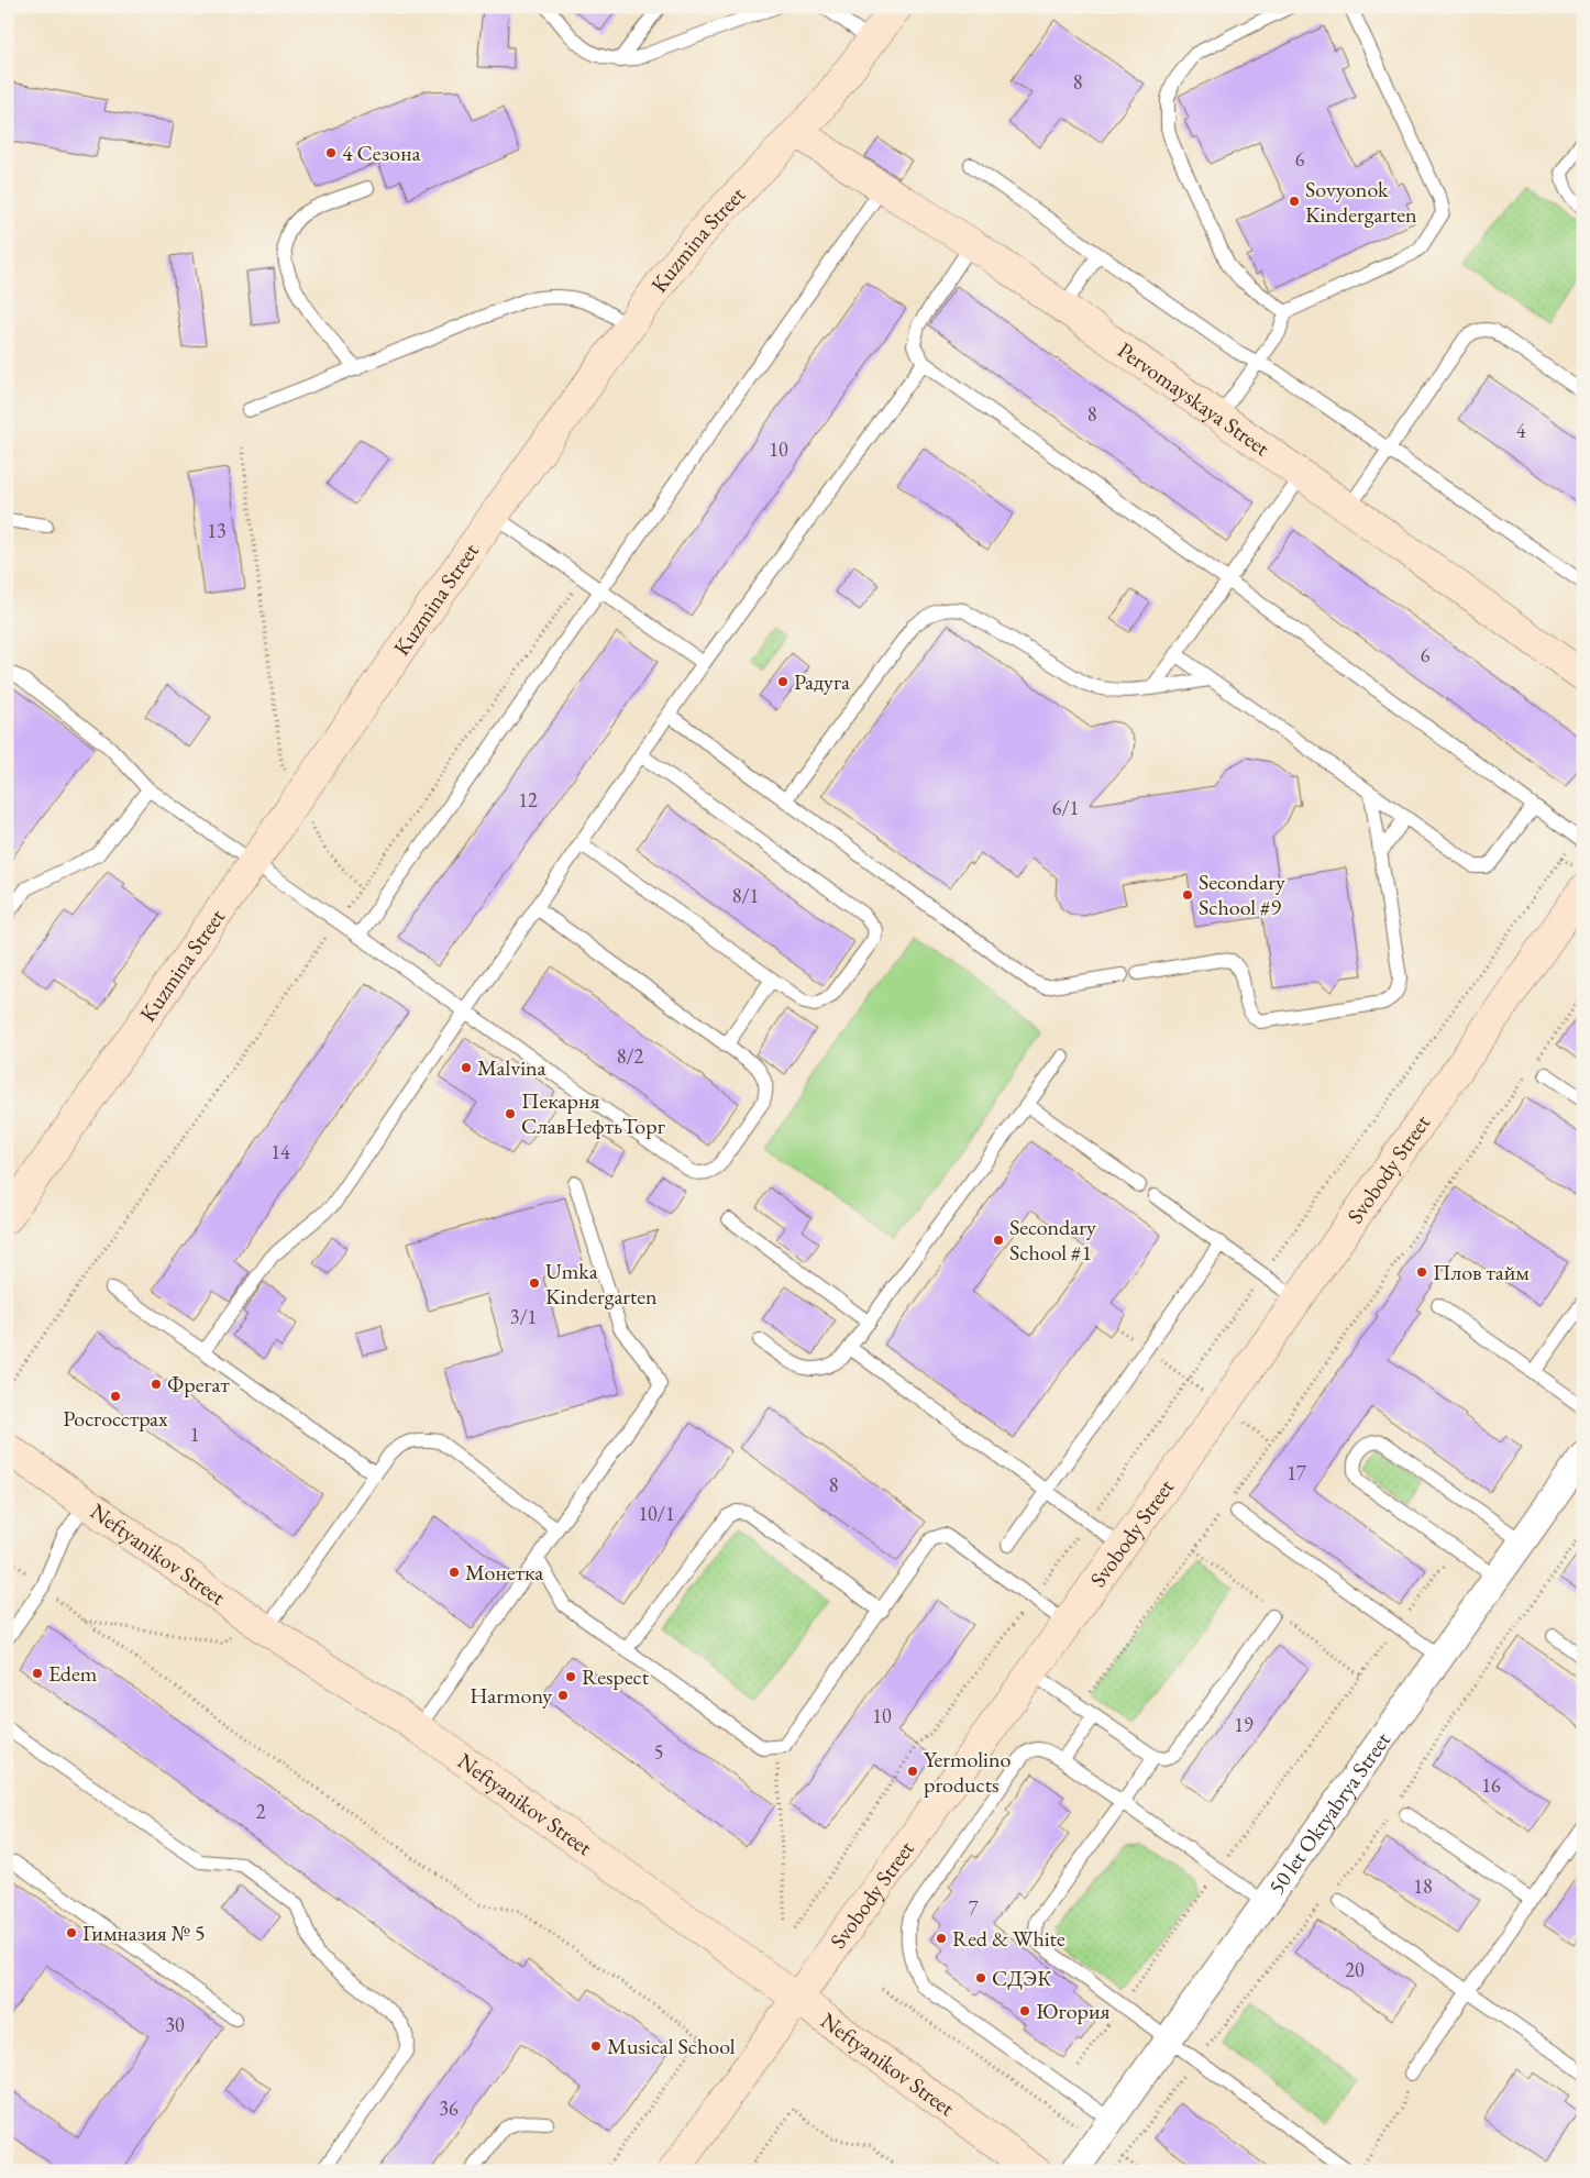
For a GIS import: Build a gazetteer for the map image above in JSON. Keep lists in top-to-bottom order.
{
  "streets": {
    "main road": [
      "Kuzmina Street",
      "Pervomayskaya Street",
      "Svobody Street",
      "Neftyanikov Street"
    ],
    "street": ["50 let Oktyabrya Street"]
  },
  "crossings": [
    ["Kuzmina Street", "Pervomayskaya Street"],
    ["Svobody Street", "Neftyanikov Street"]
  ],
  "places": [
    "4 Сезона",
    "Sovyonok Kindergarten",
    "Радуга",
    "Secondary School #9",
    "Malvina",
    "Пекарня СлавНефтьТорг",
    "Secondary School #1",
    "Плов тайм",
    "Umka Kindergarten",
    "Фрегат",
    "Росгосстрах",
    "Монетка",
    "Edem",
    "Respect",
    "Harmony",
    "Yermolino products",
    "Гимназия № 5",
    "Red & White",
    "СДЭК",
    "Югория",
    "Musical School"
  ],
  "house_numbers": [
    "8",
    "6",
    "8",
    "4",
    "10",
    "13",
    "6",
    "12",
    "6/1",
    "8/1",
    "8/2",
    "14",
    "3/1",
    "1",
    "17",
    "8",
    "10/1",
    "10",
    "19",
    "5",
    "16",
    "2",
    "18",
    "7",
    "20",
    "30",
    "36"
  ]
}
